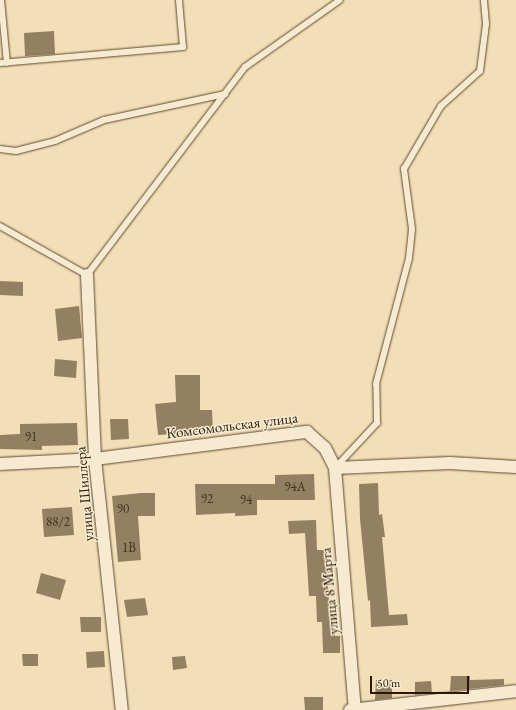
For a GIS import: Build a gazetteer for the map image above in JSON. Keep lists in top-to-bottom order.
{
  "streets": {
    "street": ["Комсомольская улица", "улица Шиллера", "улица 8 Марта"]
  },
  "crossings": [
    ["Комсомольская улица", "улица Шиллера"],
    ["Комсомольская улица", "улица 8 Марта"]
  ],
  "house_numbers": [
    "91",
    "94А",
    "92",
    "94",
    "90",
    "88/2",
    "1В"
  ],
  "scale_bar": "50 m"
}
